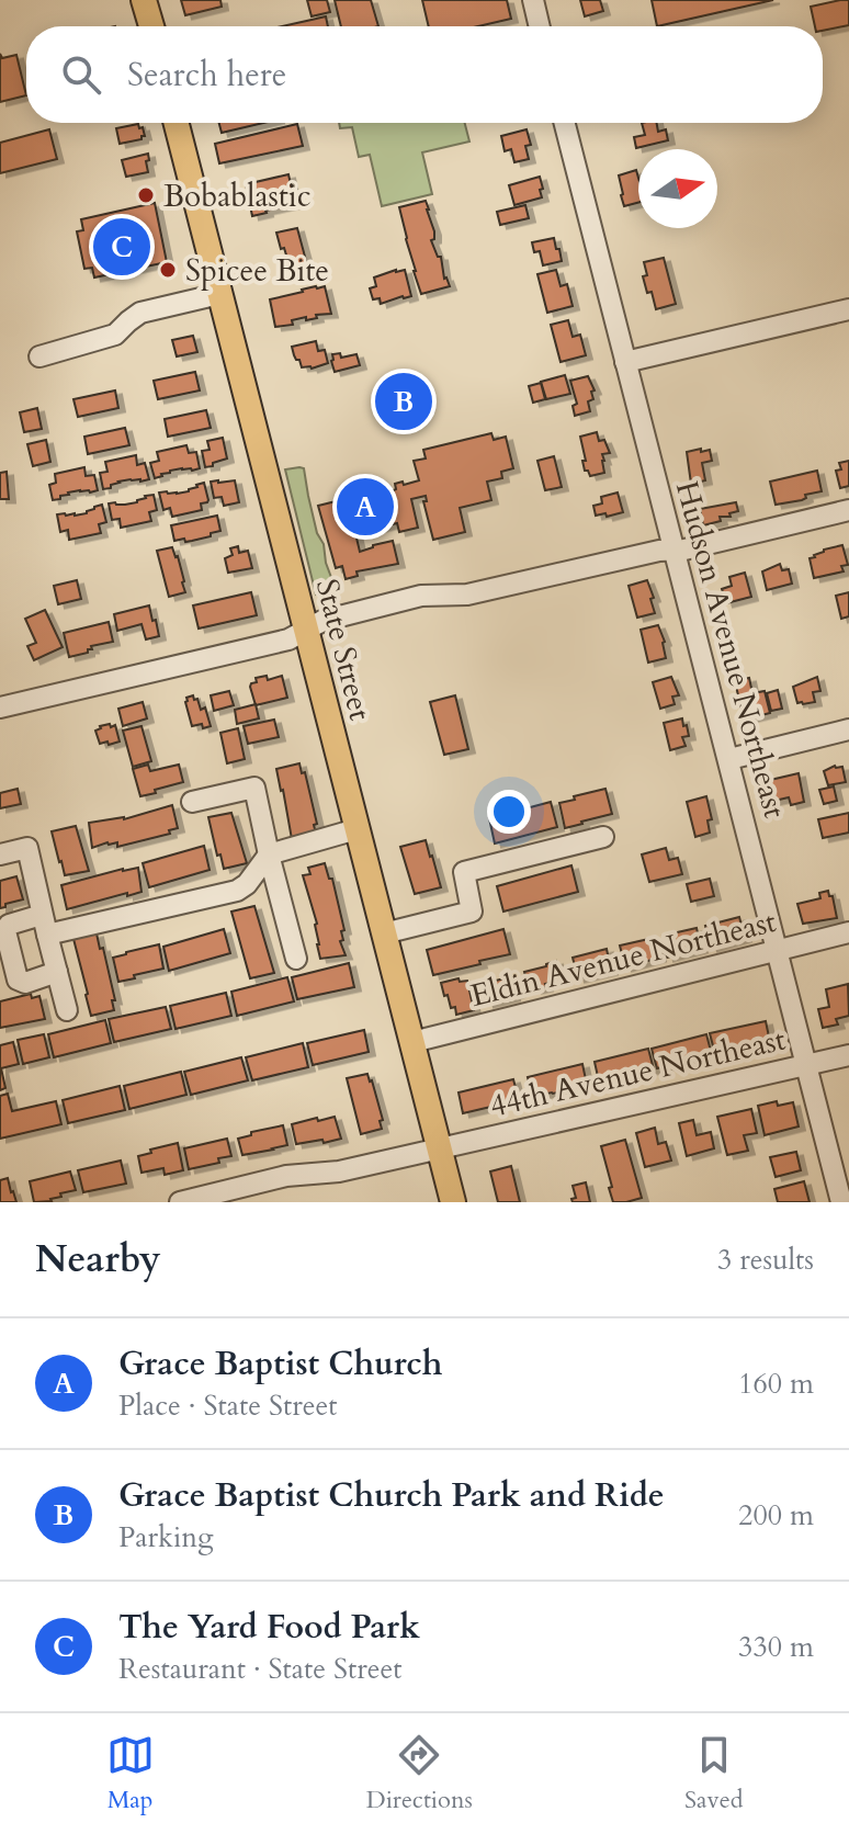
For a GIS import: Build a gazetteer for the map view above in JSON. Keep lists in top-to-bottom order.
{
  "streets": {
    "main road": ["State Street"],
    "street": ["Hudson Avenue Northeast", "Eldin Avenue Northeast", "44th Avenue Northeast"]
  },
  "crossings": [
    ["State Street", "Eldin Avenue Northeast"],
    ["State Street", "44th Avenue Northeast"],
    ["Hudson Avenue Northeast", "Eldin Avenue Northeast"],
    ["Hudson Avenue Northeast", "44th Avenue Northeast"]
  ],
  "places": ["Bobablastic", "Spicee Bite"],
  "north": "right",
  "page": {
    "search": "Search here",
    "pins": ["C", "B", "A"],
    "heading": ["Nearby", "3 results"],
    "list": [
      {
        "mark": "A",
        "name": "Grace Baptist Church",
        "note": "Place · State Street",
        "value": "160 m"
      },
      {
        "mark": "B",
        "name": "Grace Baptist Church Park and Ride",
        "note": "Parking",
        "value": "200 m"
      },
      {
        "mark": "C",
        "name": "The Yard Food Park",
        "note": "Restaurant · State Street",
        "value": "330 m"
      }
    ],
    "nav": ["Map", "Directions", "Saved"]
  }
}
